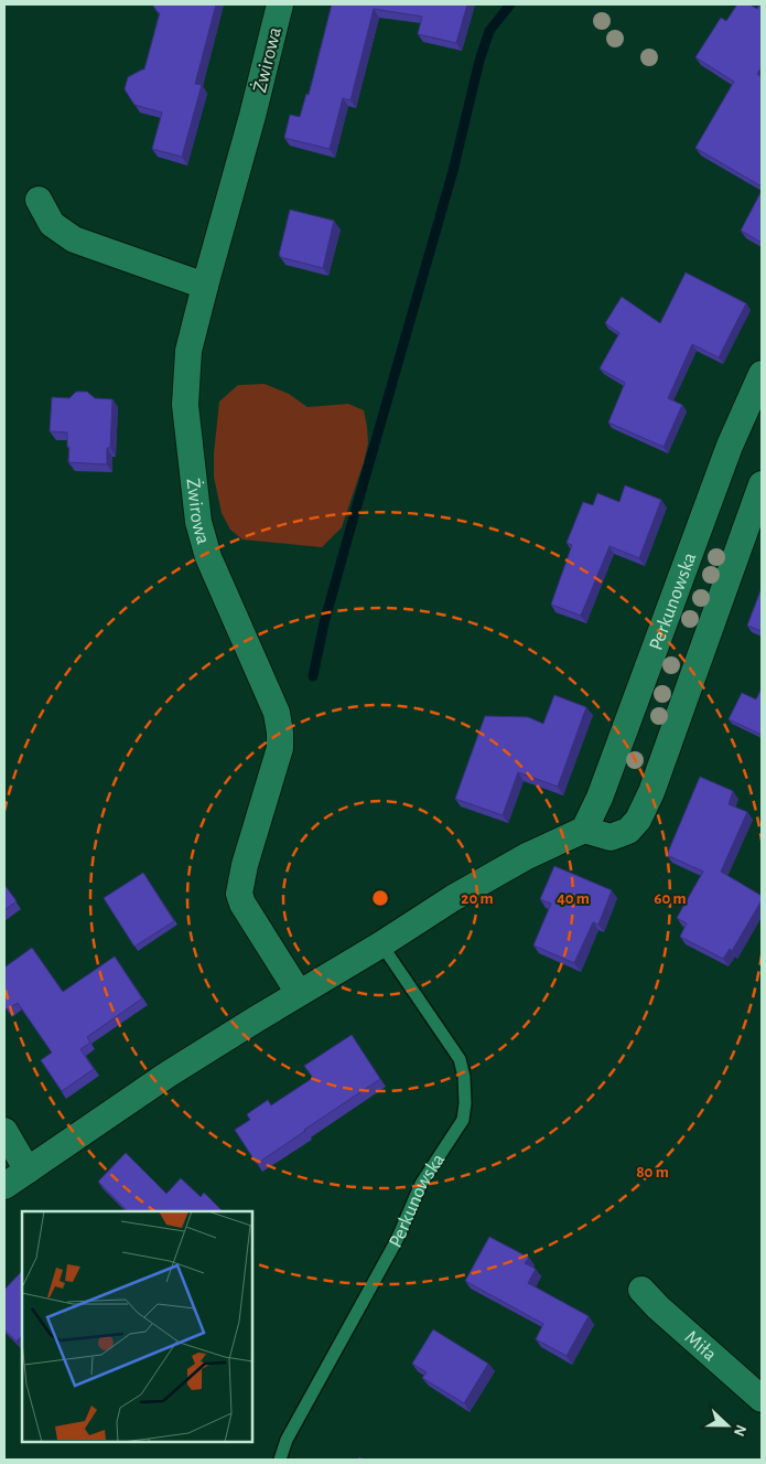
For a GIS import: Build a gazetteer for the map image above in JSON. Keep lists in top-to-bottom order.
{
  "streets": {
    "street": ["Żwirowa", "Perkunowska", "Miła"]
  },
  "north": "right",
  "rings": [
    "20 m",
    "40 m",
    "60 m",
    "80 m"
  ]
}
